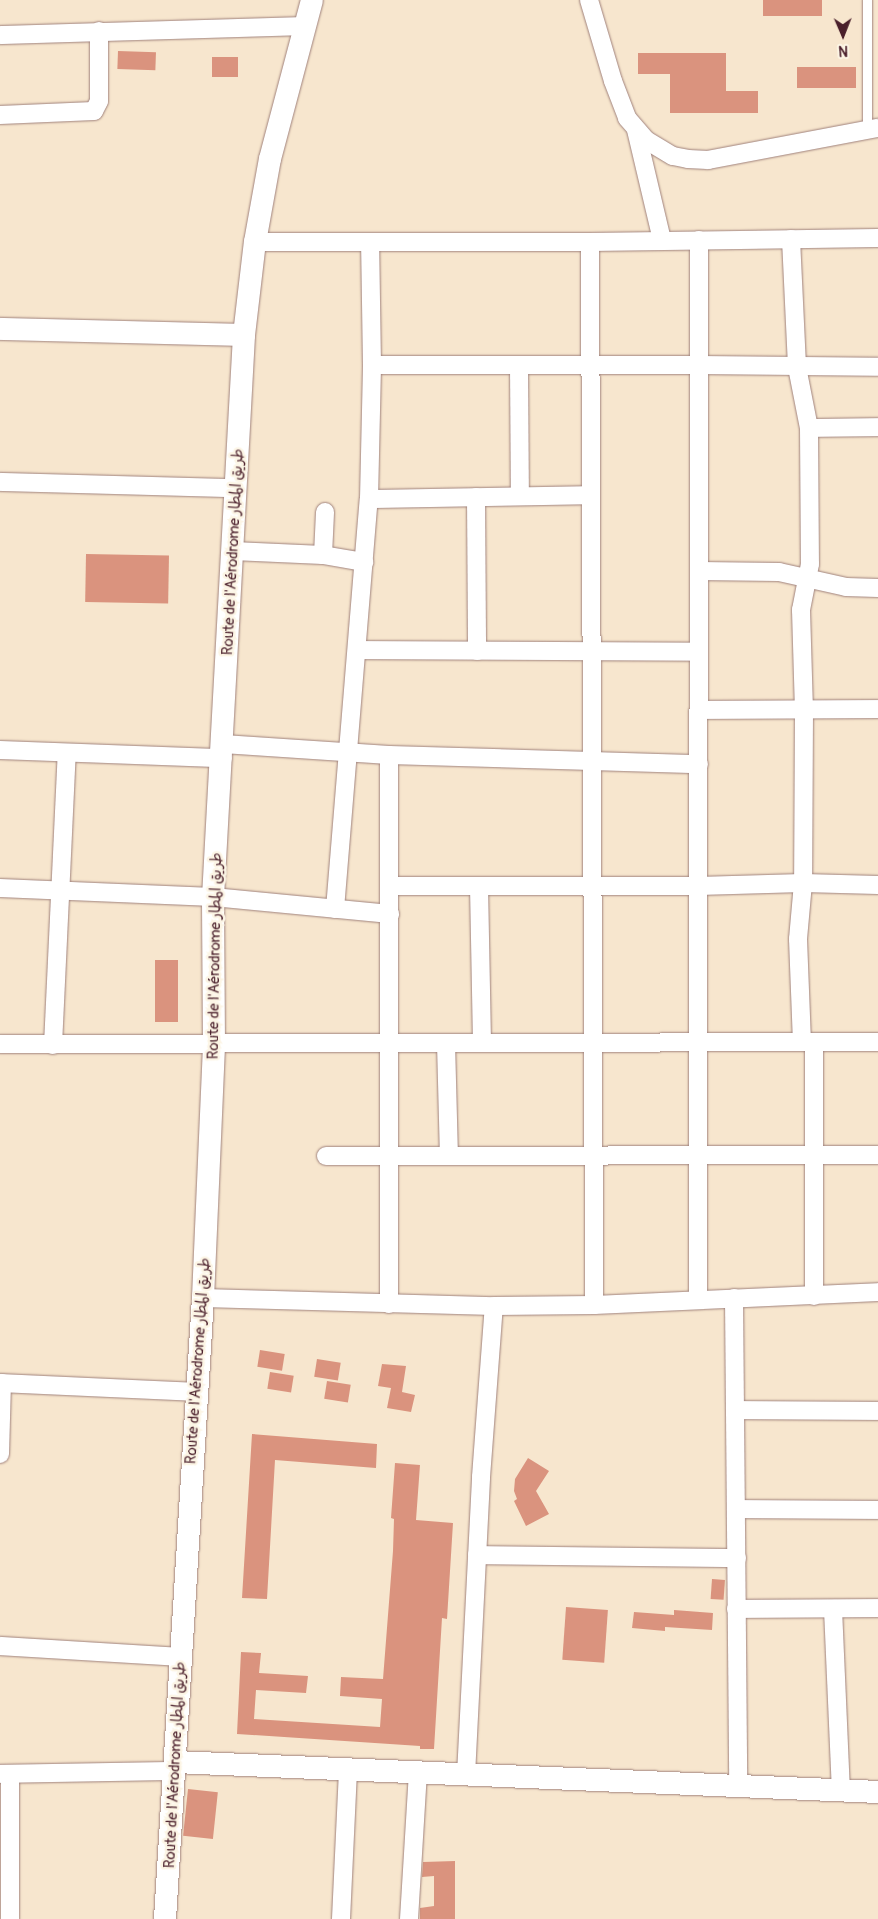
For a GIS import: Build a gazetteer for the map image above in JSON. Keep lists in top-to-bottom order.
{
  "streets": {
    "street": ["Route de l'Aérodrome طريق المطار"]
  },
  "north": "bottom"
}
